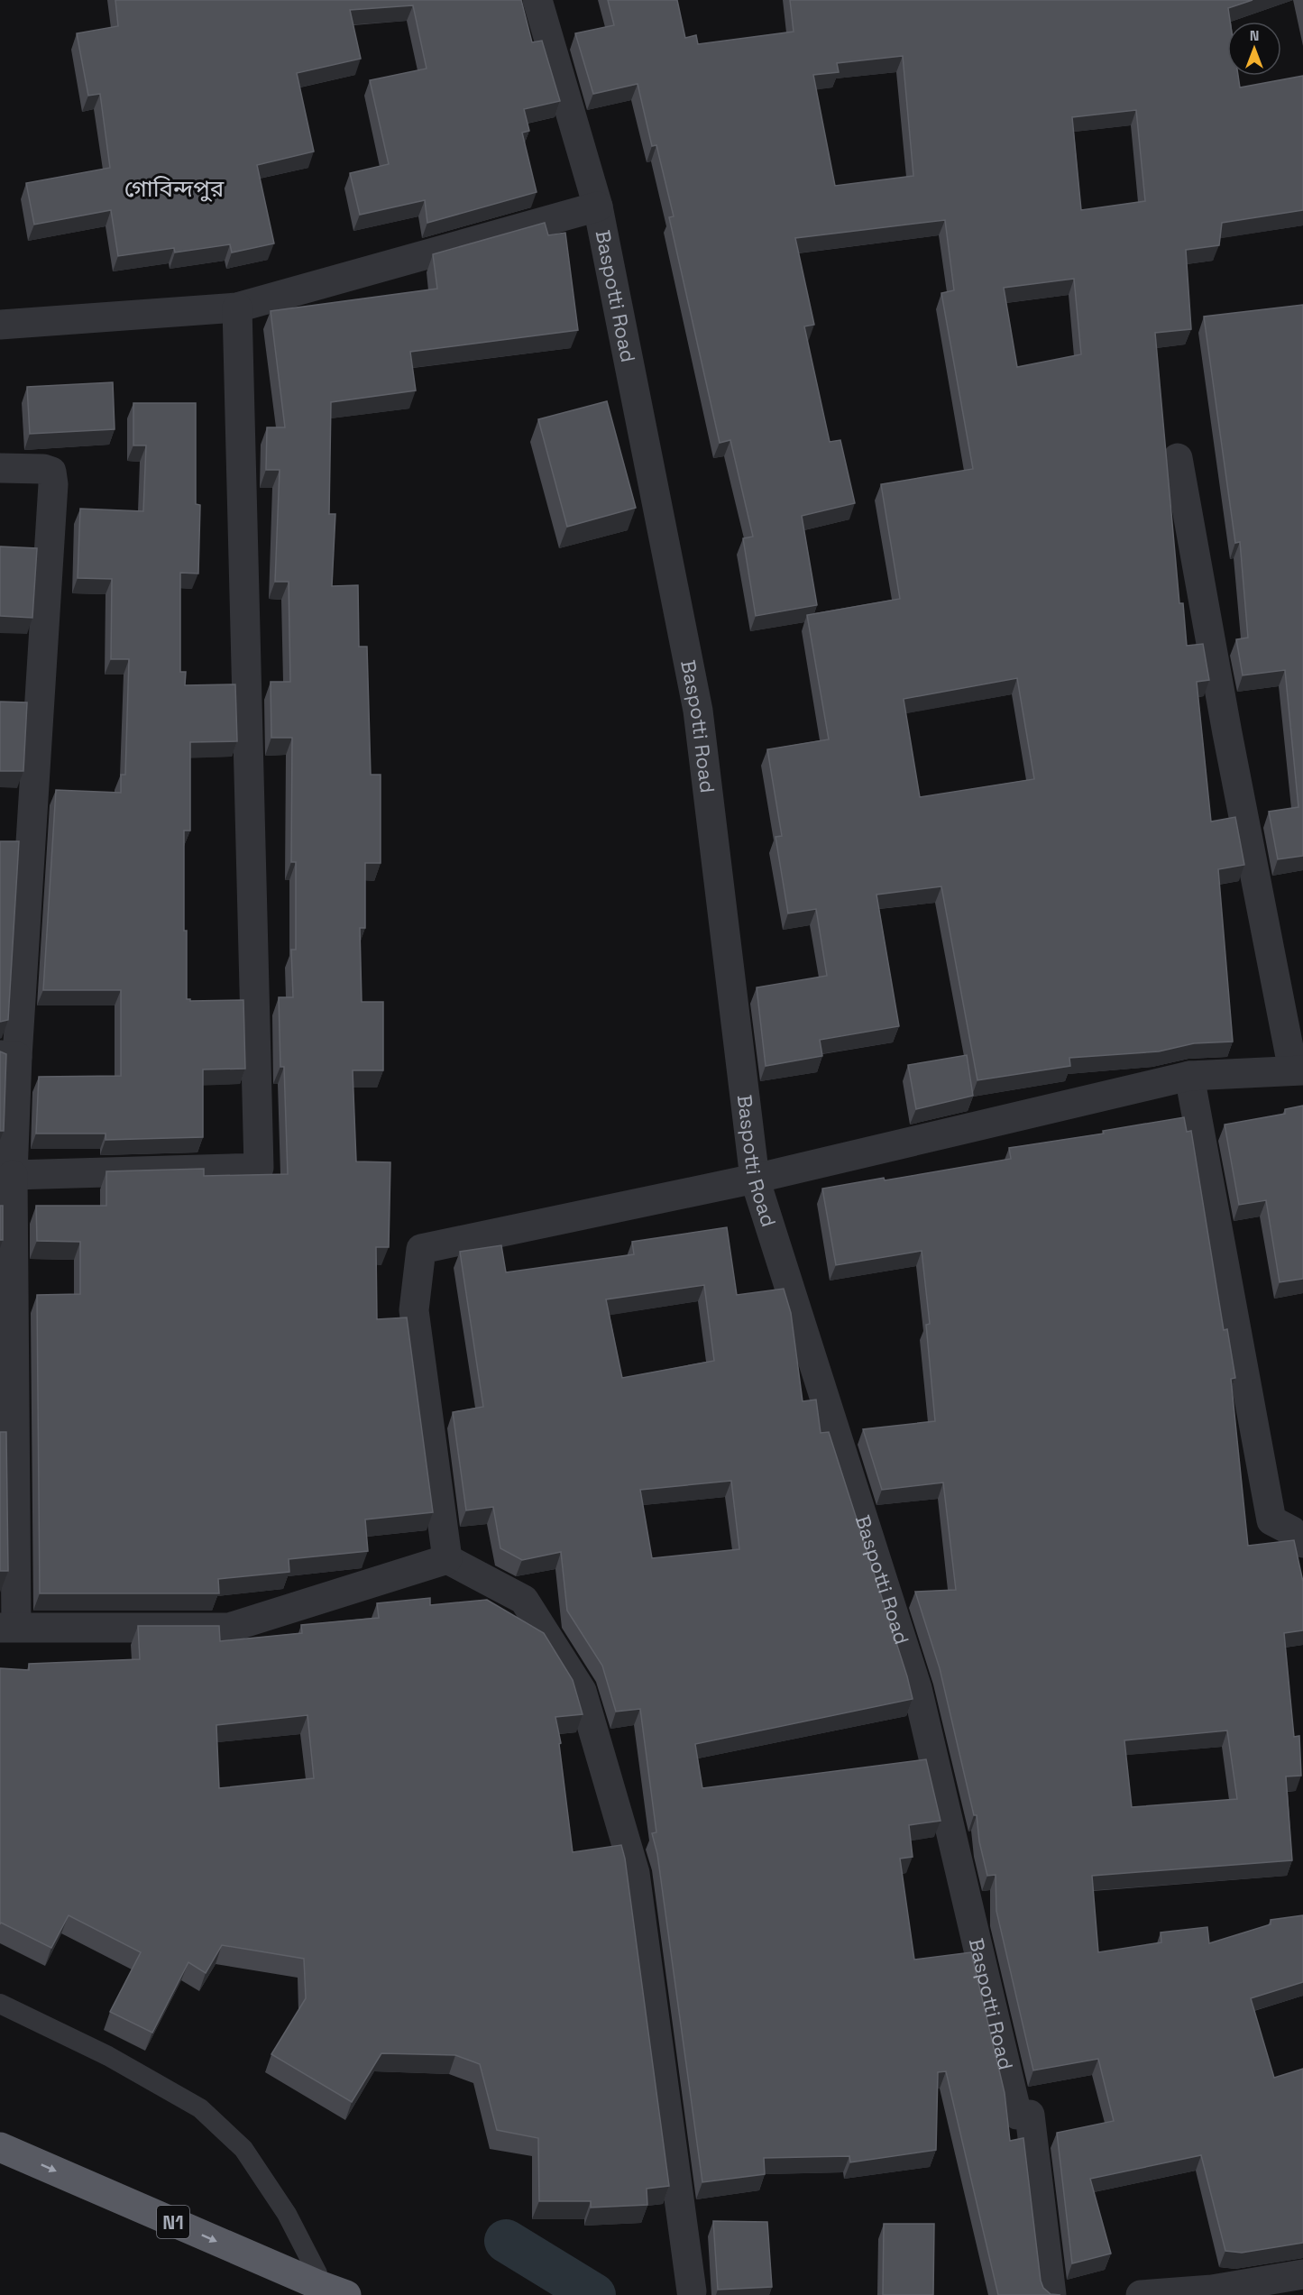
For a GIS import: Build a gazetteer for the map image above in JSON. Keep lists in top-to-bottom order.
{
  "streets": {
    "highway": ["N1"],
    "street": ["Baspotti Road"]
  },
  "districts": ["গোবিন্দপুর"],
  "north": "top"
}
